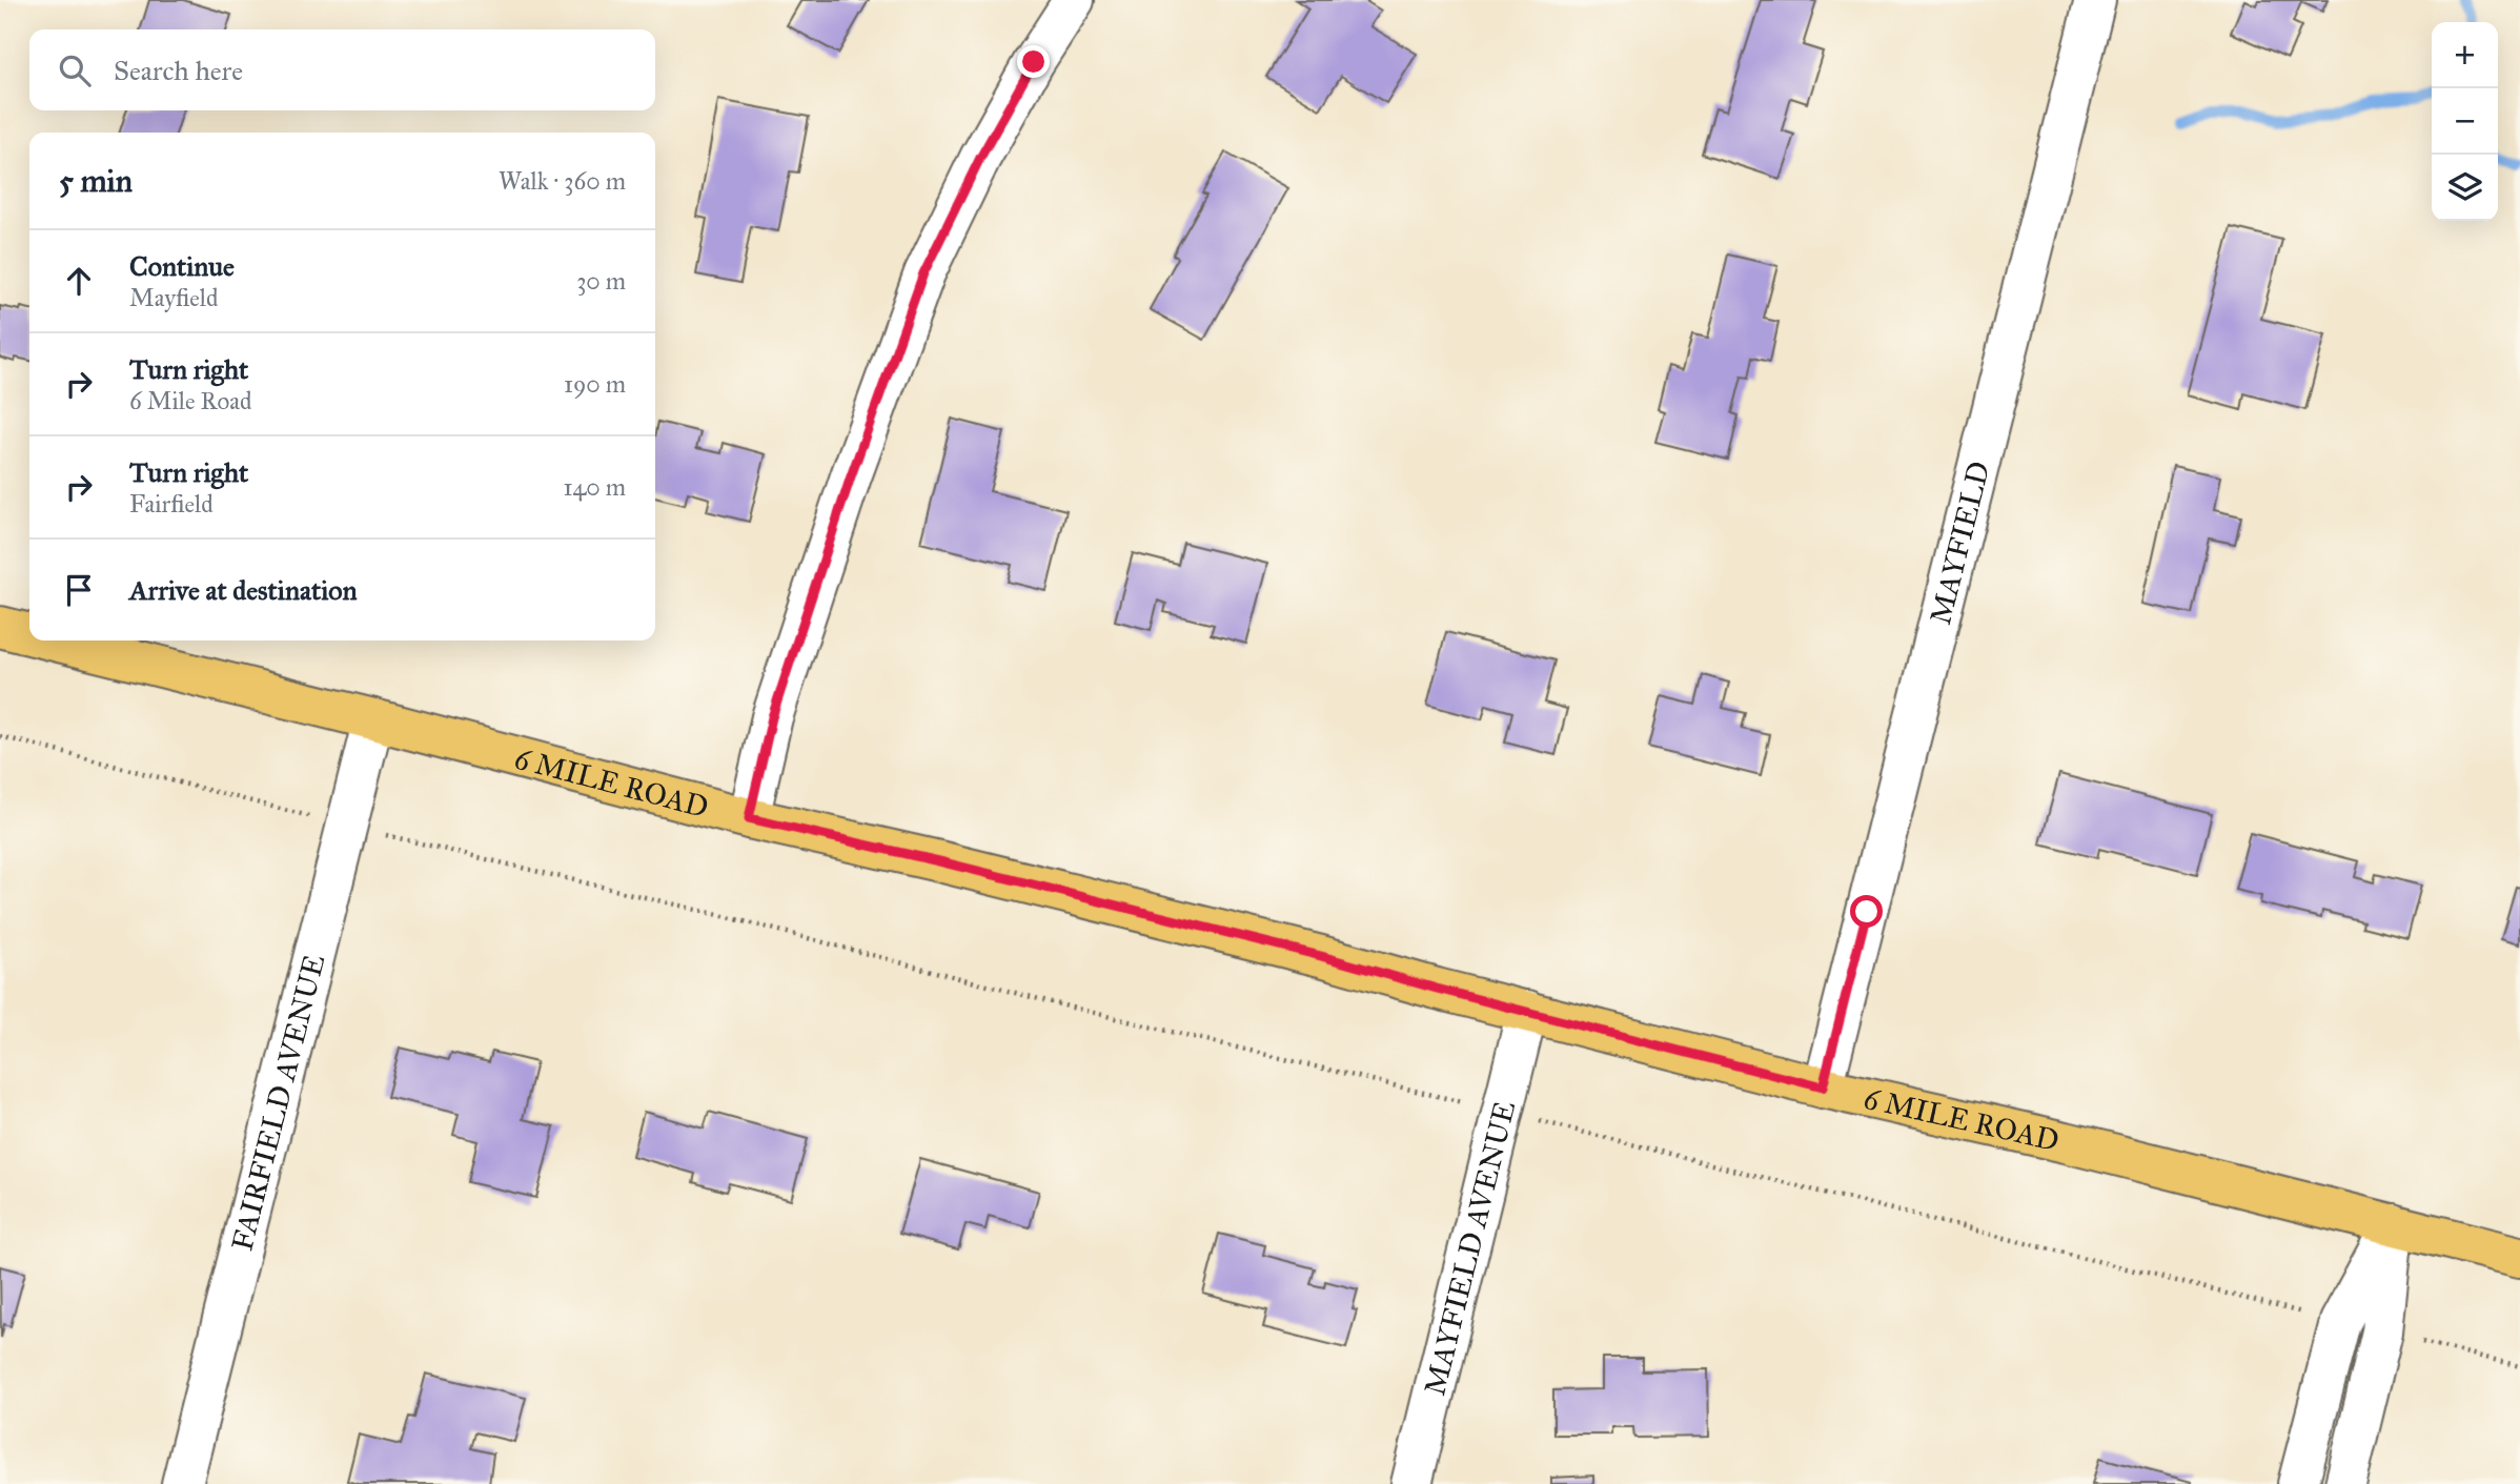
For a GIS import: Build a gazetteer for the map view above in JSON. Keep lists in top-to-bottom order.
{
  "streets": {
    "main road": ["6 MILE ROAD"],
    "street": ["MAYFIELD", "FAIRFIELD AVENUE", "MAYFIELD AVENUE"]
  },
  "crossings": [
    ["MAYFIELD", "6 MILE ROAD"],
    ["6 MILE ROAD", "FAIRFIELD AVENUE"],
    ["6 MILE ROAD", "MAYFIELD AVENUE"]
  ],
  "page": {
    "map_buttons": ["+", "−"],
    "search": "Search here",
    "heading": ["5 min", "Walk · 360 m"],
    "list": [
      ["Continue", "Mayfield", "30 m"],
      ["Turn right", "6 Mile Road", "190 m"],
      ["Turn right", "Fairfield", "140 m"],
      "Arrive at destination"
    ]
  }
}
